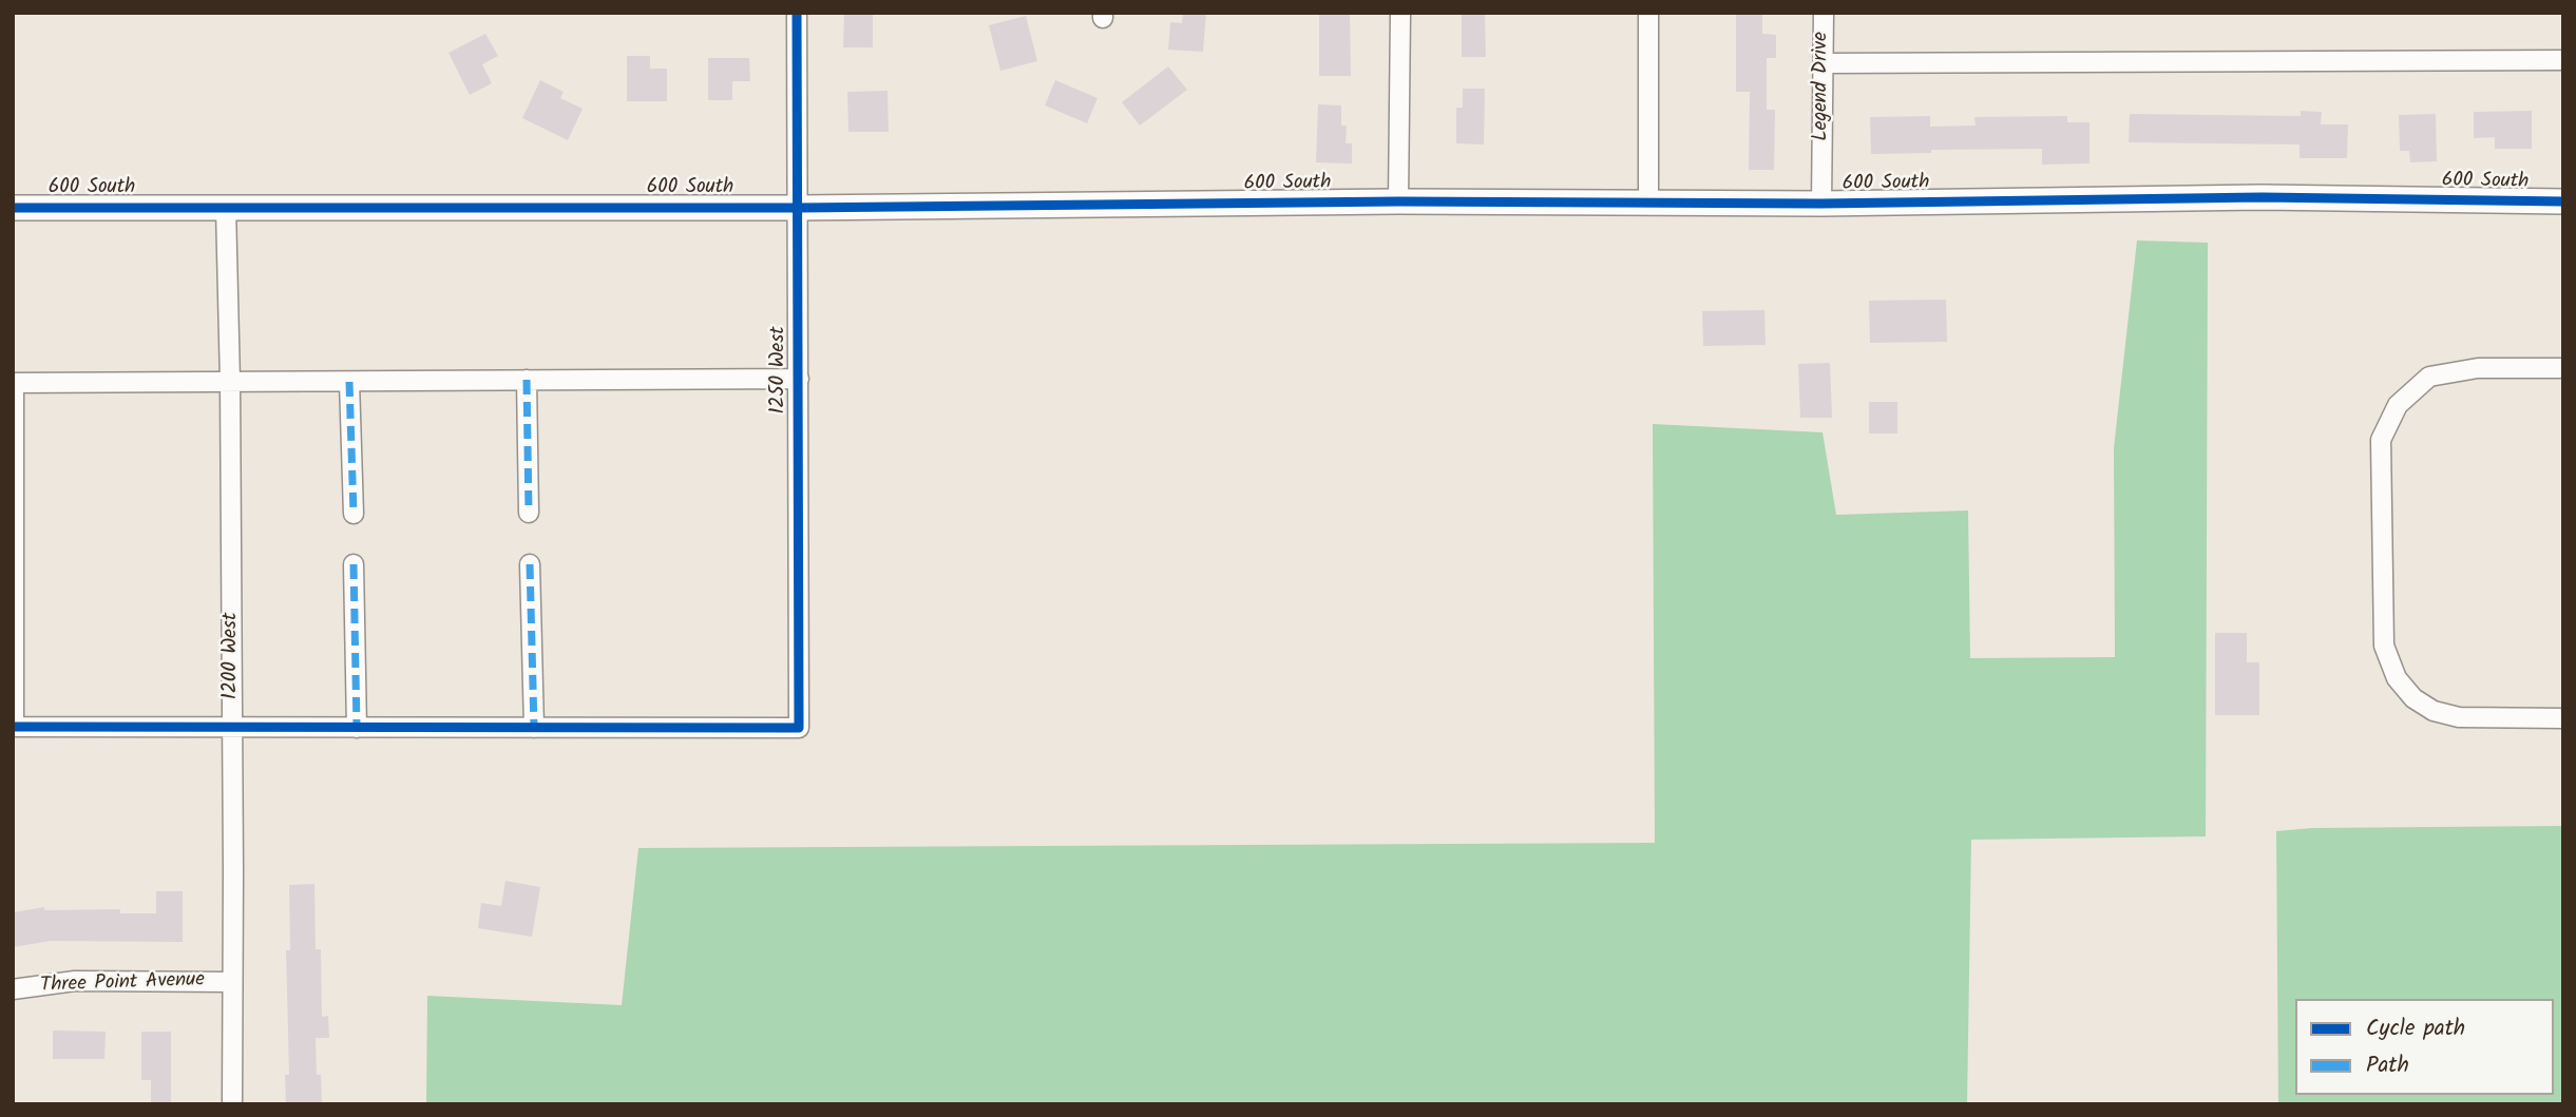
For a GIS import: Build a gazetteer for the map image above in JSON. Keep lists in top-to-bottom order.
{
  "streets": {
    "main road": ["600 South"],
    "street": [
      "Legend Drive",
      "1250 West",
      "1200 West",
      "Three Point Avenue"
    ]
  },
  "crossings": [
    ["Legend Drive", "600 South"],
    ["600 South", "1250 West"],
    ["600 South", "1200 West"],
    ["1200 West", "Three Point Avenue"]
  ],
  "legend": ["Cycle path", "Path"]
}
